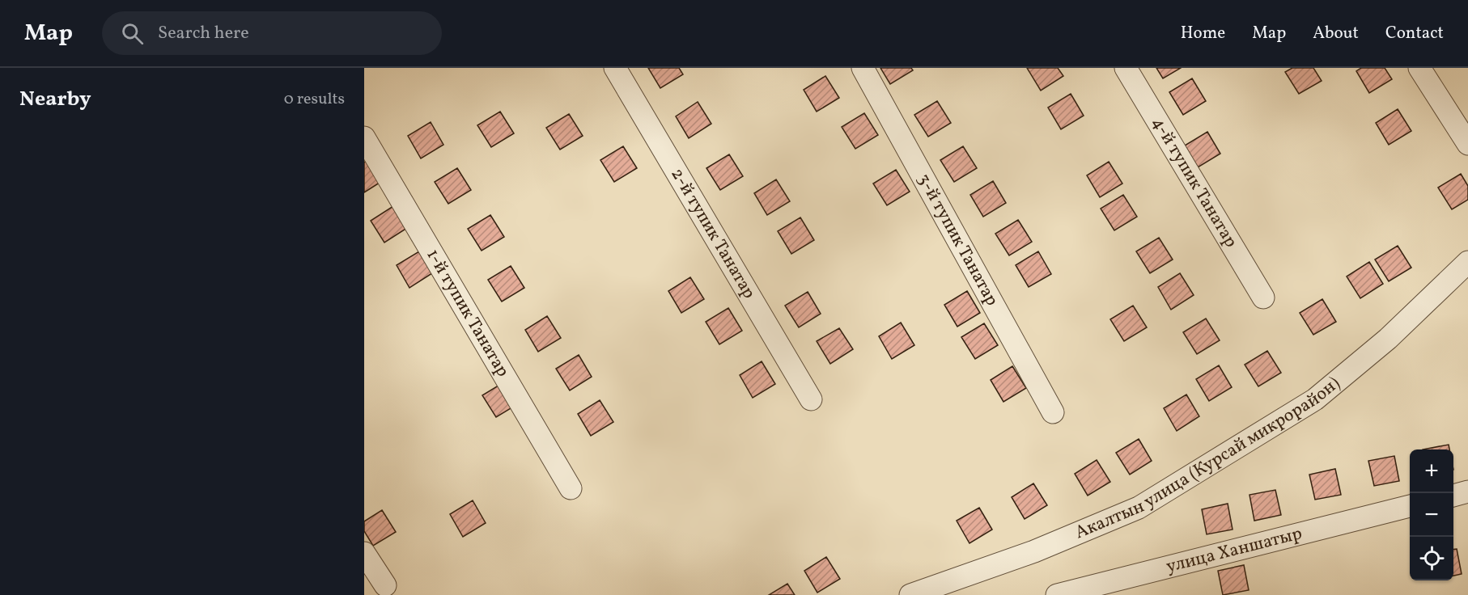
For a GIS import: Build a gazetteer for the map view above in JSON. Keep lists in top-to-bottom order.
{
  "streets": {
    "street": [
      "4-й тупик Танатар",
      "2-й тупик Танатар",
      "3-й тупик Танатар",
      "1-й тупик Танатар",
      "Акалтын улица (Курсай микрорайон)",
      "улица Ханшатыр"
    ]
  },
  "page": {
    "header": "Map",
    "search": "Search here",
    "nav": [
      "Home",
      "Map",
      "About",
      "Contact"
    ],
    "heading": ["Nearby", "0 results"],
    "map_buttons": ["+", "−"]
  }
}
